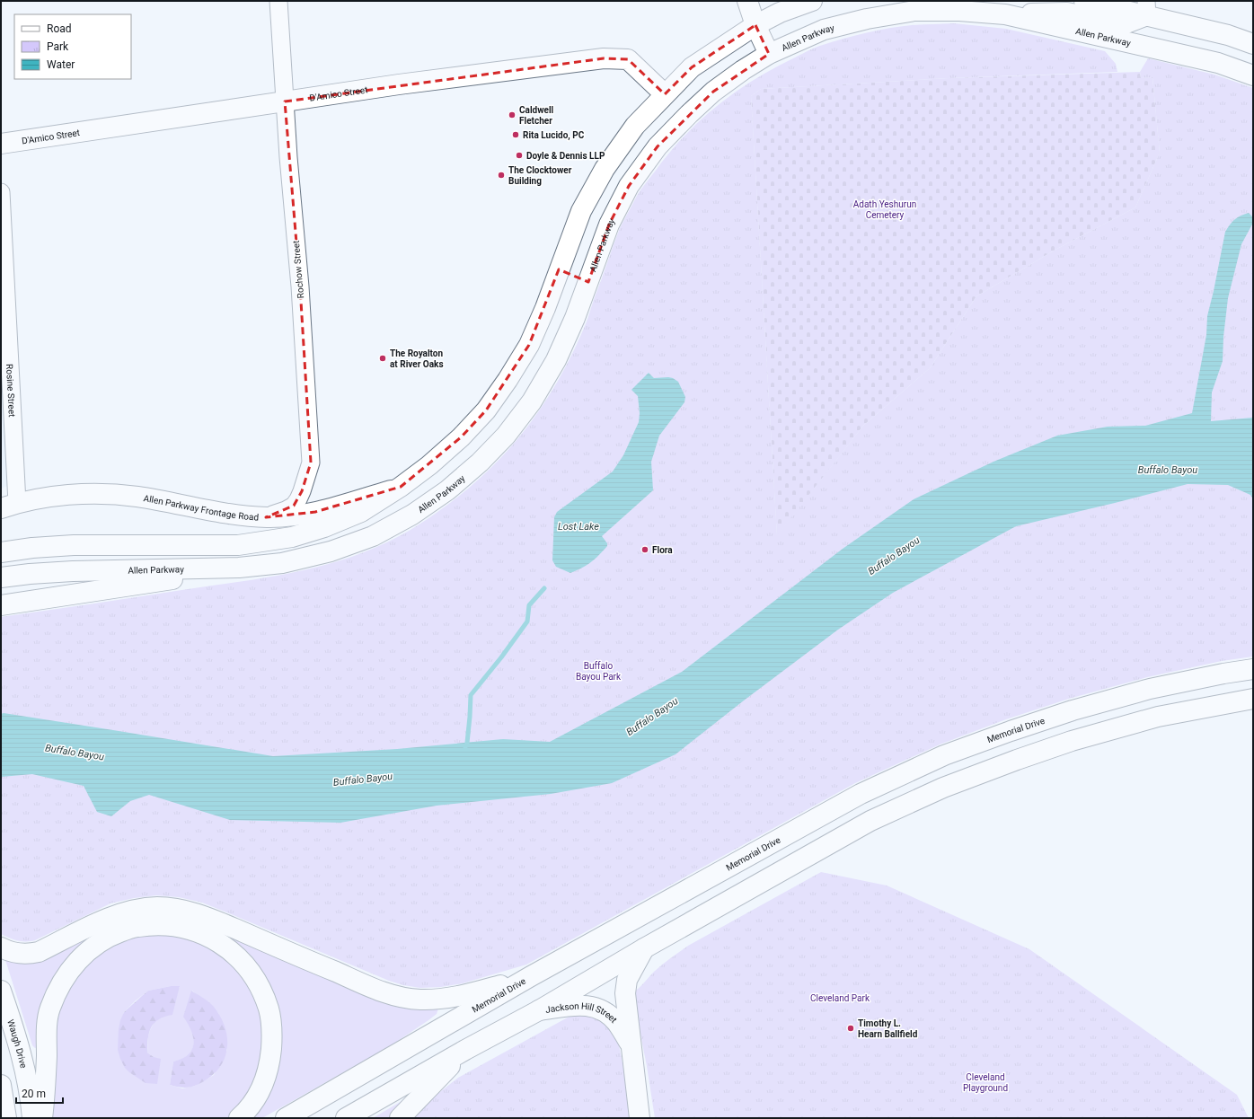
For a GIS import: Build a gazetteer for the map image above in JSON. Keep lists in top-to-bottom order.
{
  "streets": {
    "main road": [
      "Allen Parkway",
      "D'Amico Street",
      "Allen Parkway Frontage Road",
      "Memorial Drive",
      "Jackson Hill Street",
      "Waugh Drive"
    ],
    "street": ["Rochow Street", "Rosine Street"]
  },
  "crossings": [
    ["D'Amico Street", "Rochow Street"],
    ["Rochow Street", "Allen Parkway Frontage Road"],
    ["Rosine Street", "Allen Parkway Frontage Road"]
  ],
  "water": ["Buffalo Bayou", "Lost Lake"],
  "parks": [
    "Adath Yeshurun Cemetery",
    "Buffalo Bayou Park",
    "Cleveland Park",
    "Cleveland Playground"
  ],
  "places": [
    "Caldwell Fletcher",
    "Rita Lucido, PC",
    "Doyle & Dennis LLP",
    "The Clocktower Building",
    "The Royalton at River Oaks",
    "Flora",
    "Timothy L. Hearn Ballfield"
  ],
  "legend": ["Road", "Park", "Water"],
  "scale_bar": "20 m"
}
